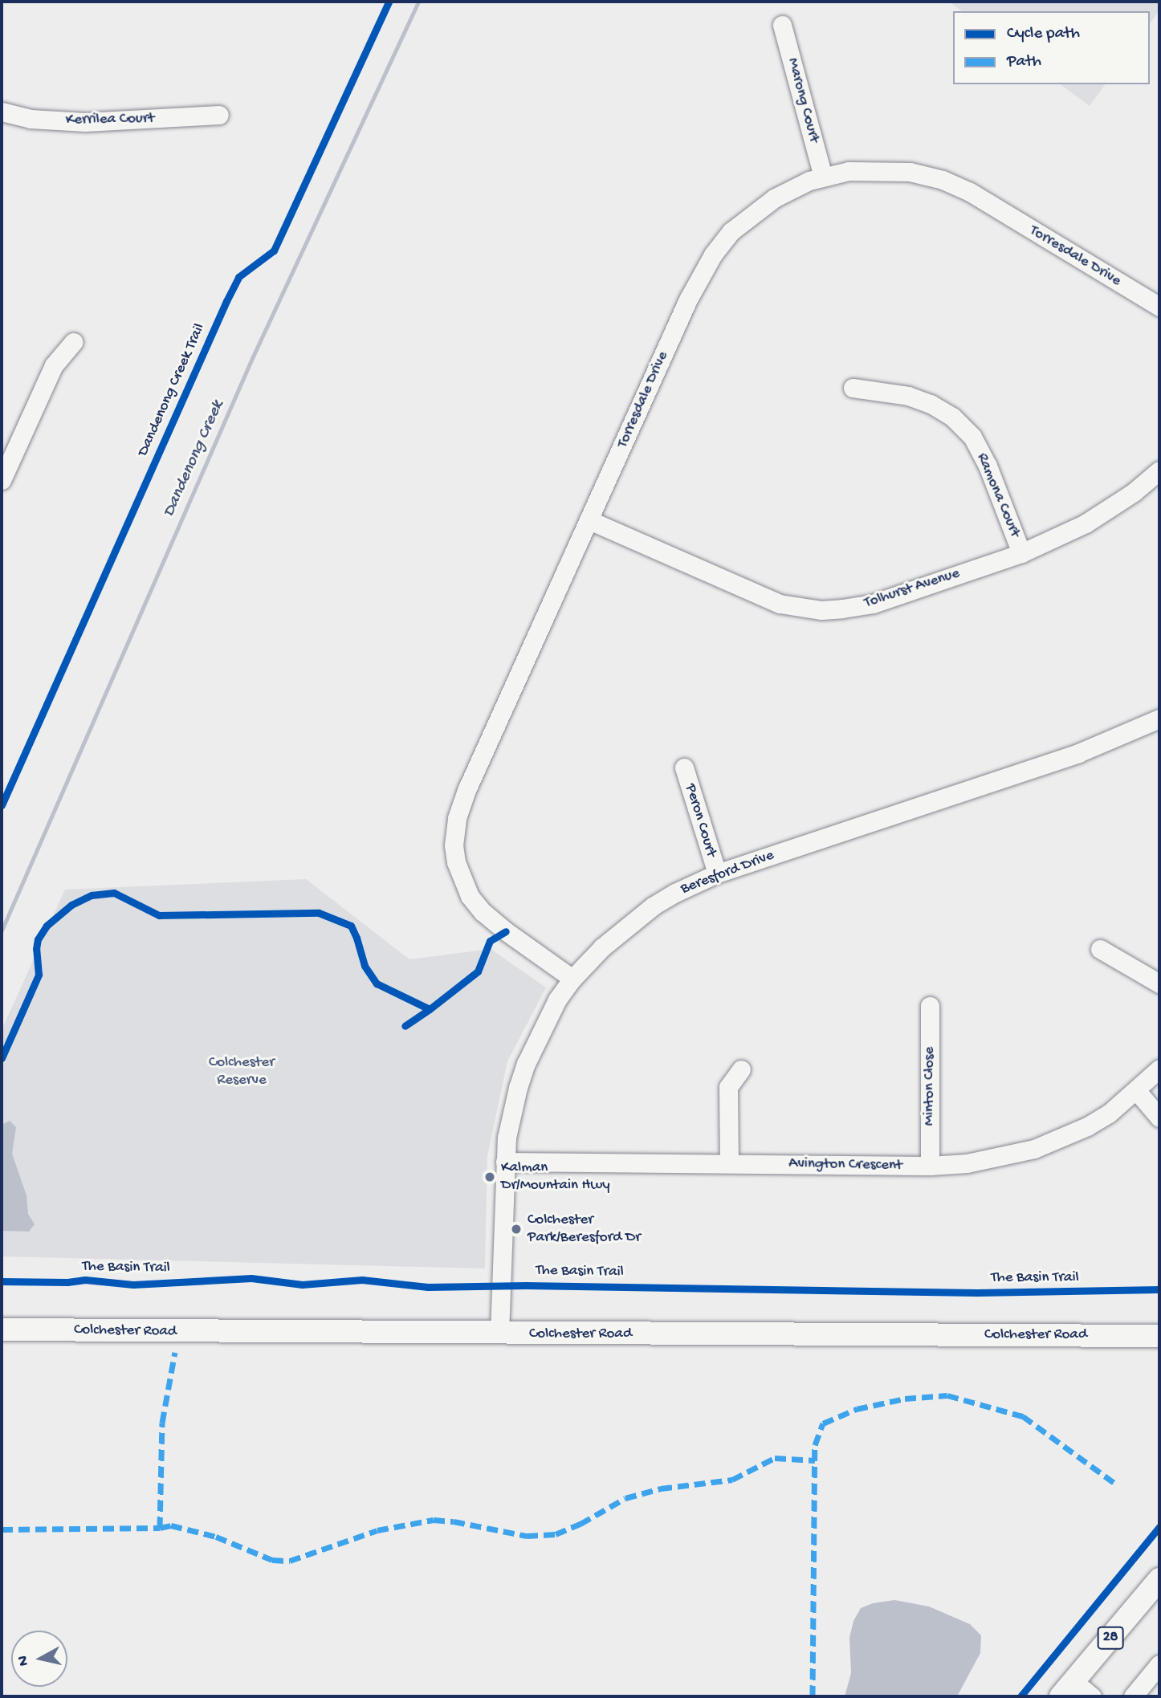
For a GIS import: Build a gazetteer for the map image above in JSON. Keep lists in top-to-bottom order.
{
  "streets": {
    "main road": ["Colchester Road", "28"],
    "street": [
      "Marong Court",
      "Kerrilea Court",
      "Torresdale Drive",
      "Ramona Court",
      "Tolhurst Avenue",
      "Peron Court",
      "Beresford Drive",
      "Minton Close",
      "Avington Crescent"
    ],
    "cycle path": ["Dandenong Creek Trail", "The Basin Trail"]
  },
  "crossings": [
    ["Marong Court", "Torresdale Drive"],
    ["Torresdale Drive", "Tolhurst Avenue"],
    ["Torresdale Drive", "Beresford Drive"],
    ["Ramona Court", "Tolhurst Avenue"],
    ["Peron Court", "Beresford Drive"],
    ["Beresford Drive", "Avington Crescent"],
    ["Beresford Drive", "Colchester Road"],
    ["Minton Close", "Avington Crescent"]
  ],
  "water": ["Dandenong Creek"],
  "parks": ["Colchester Reserve"],
  "places": ["Kalman Dr/Mountain Hwy", "Colchester Park/Beresford Dr"],
  "legend": ["Cycle path", "Path"],
  "north": "left"
}
